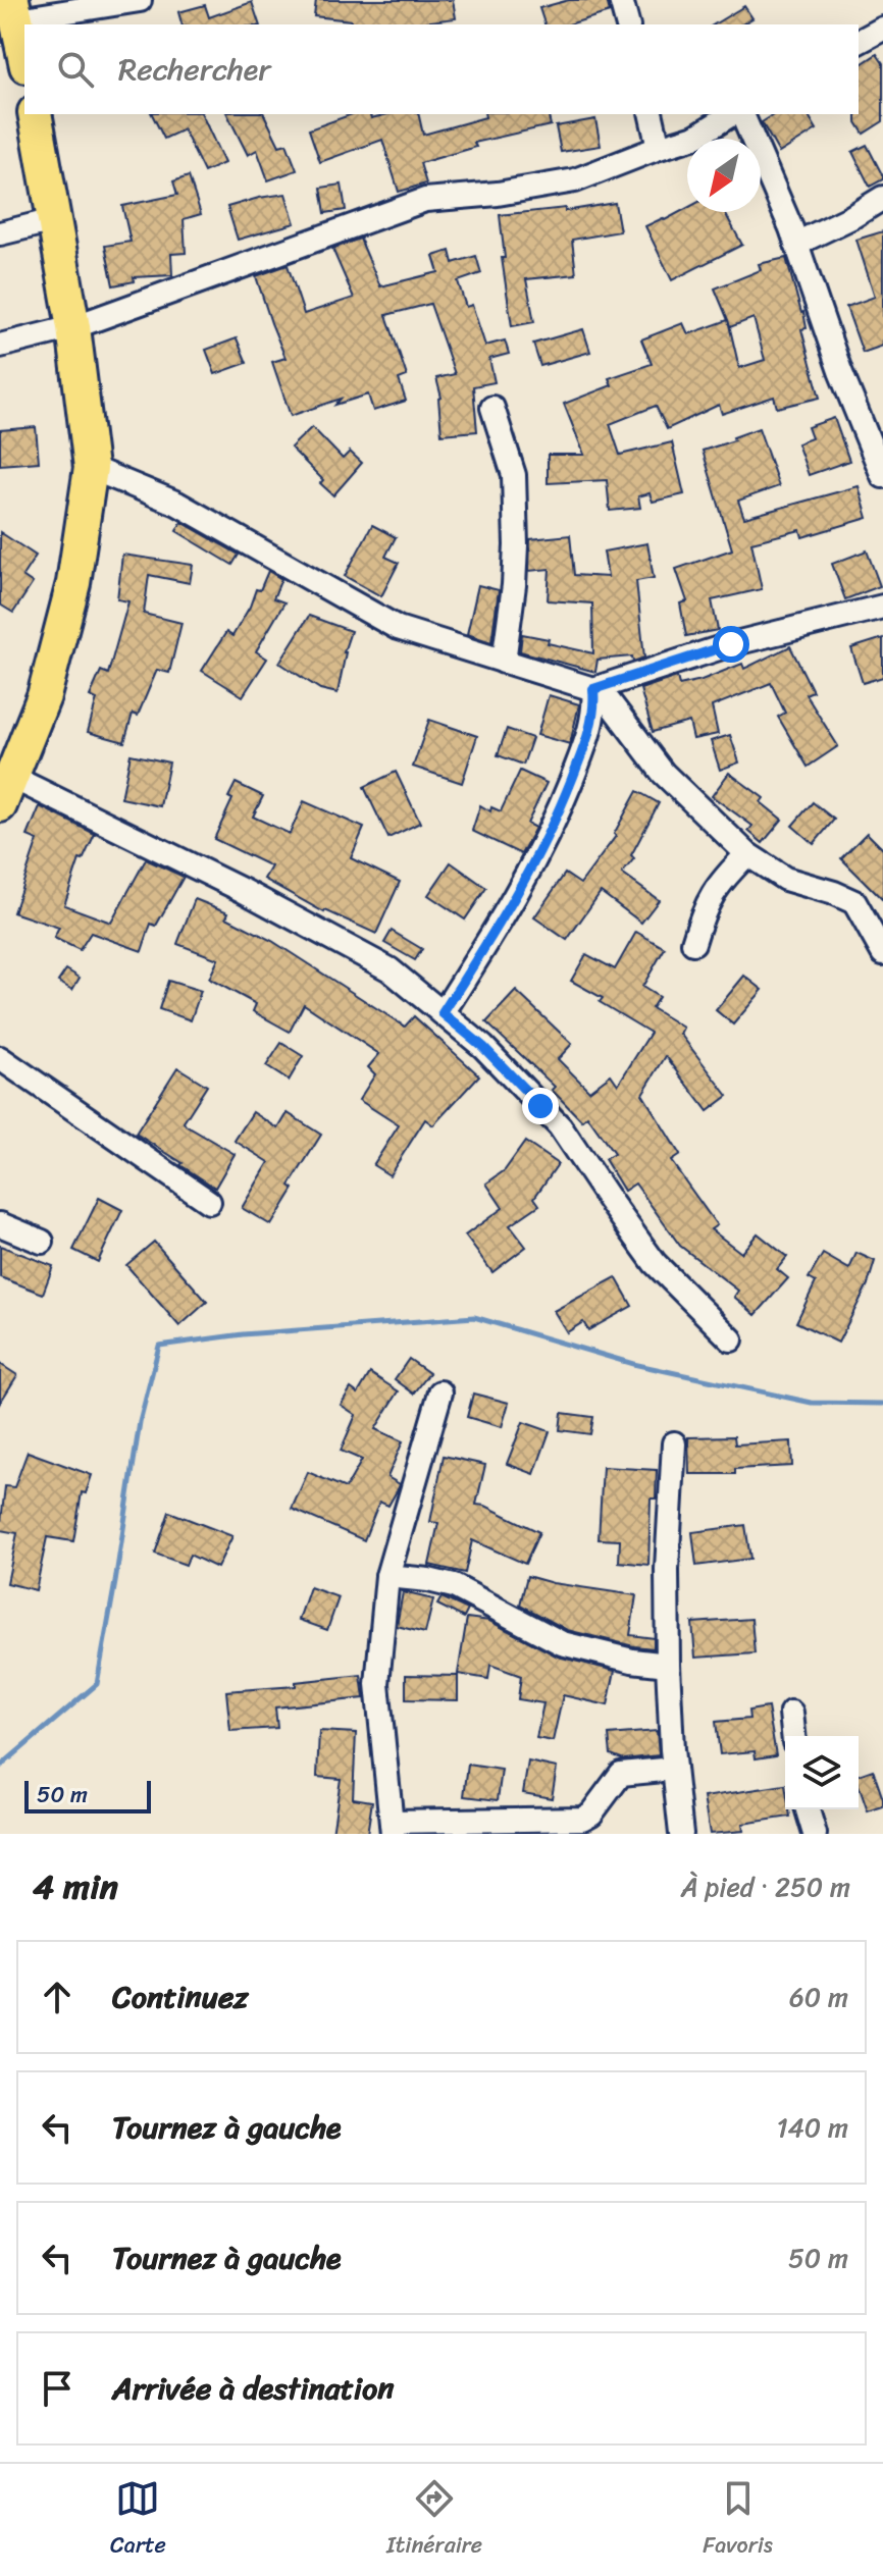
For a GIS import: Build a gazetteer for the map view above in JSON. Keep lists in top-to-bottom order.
{
  "scale_bar": "50 m",
  "north": "bottom left",
  "page": {
    "search": "Rechercher",
    "scale": "50 m",
    "heading": ["4 min", "À pied · 250 m"],
    "list": [
      ["Continuez", "60 m"],
      ["Tournez à gauche", "140 m"],
      ["Tournez à gauche", "50 m"],
      "Arrivée à destination"
    ],
    "nav": ["Carte", "Itinéraire", "Favoris"]
  }
}
